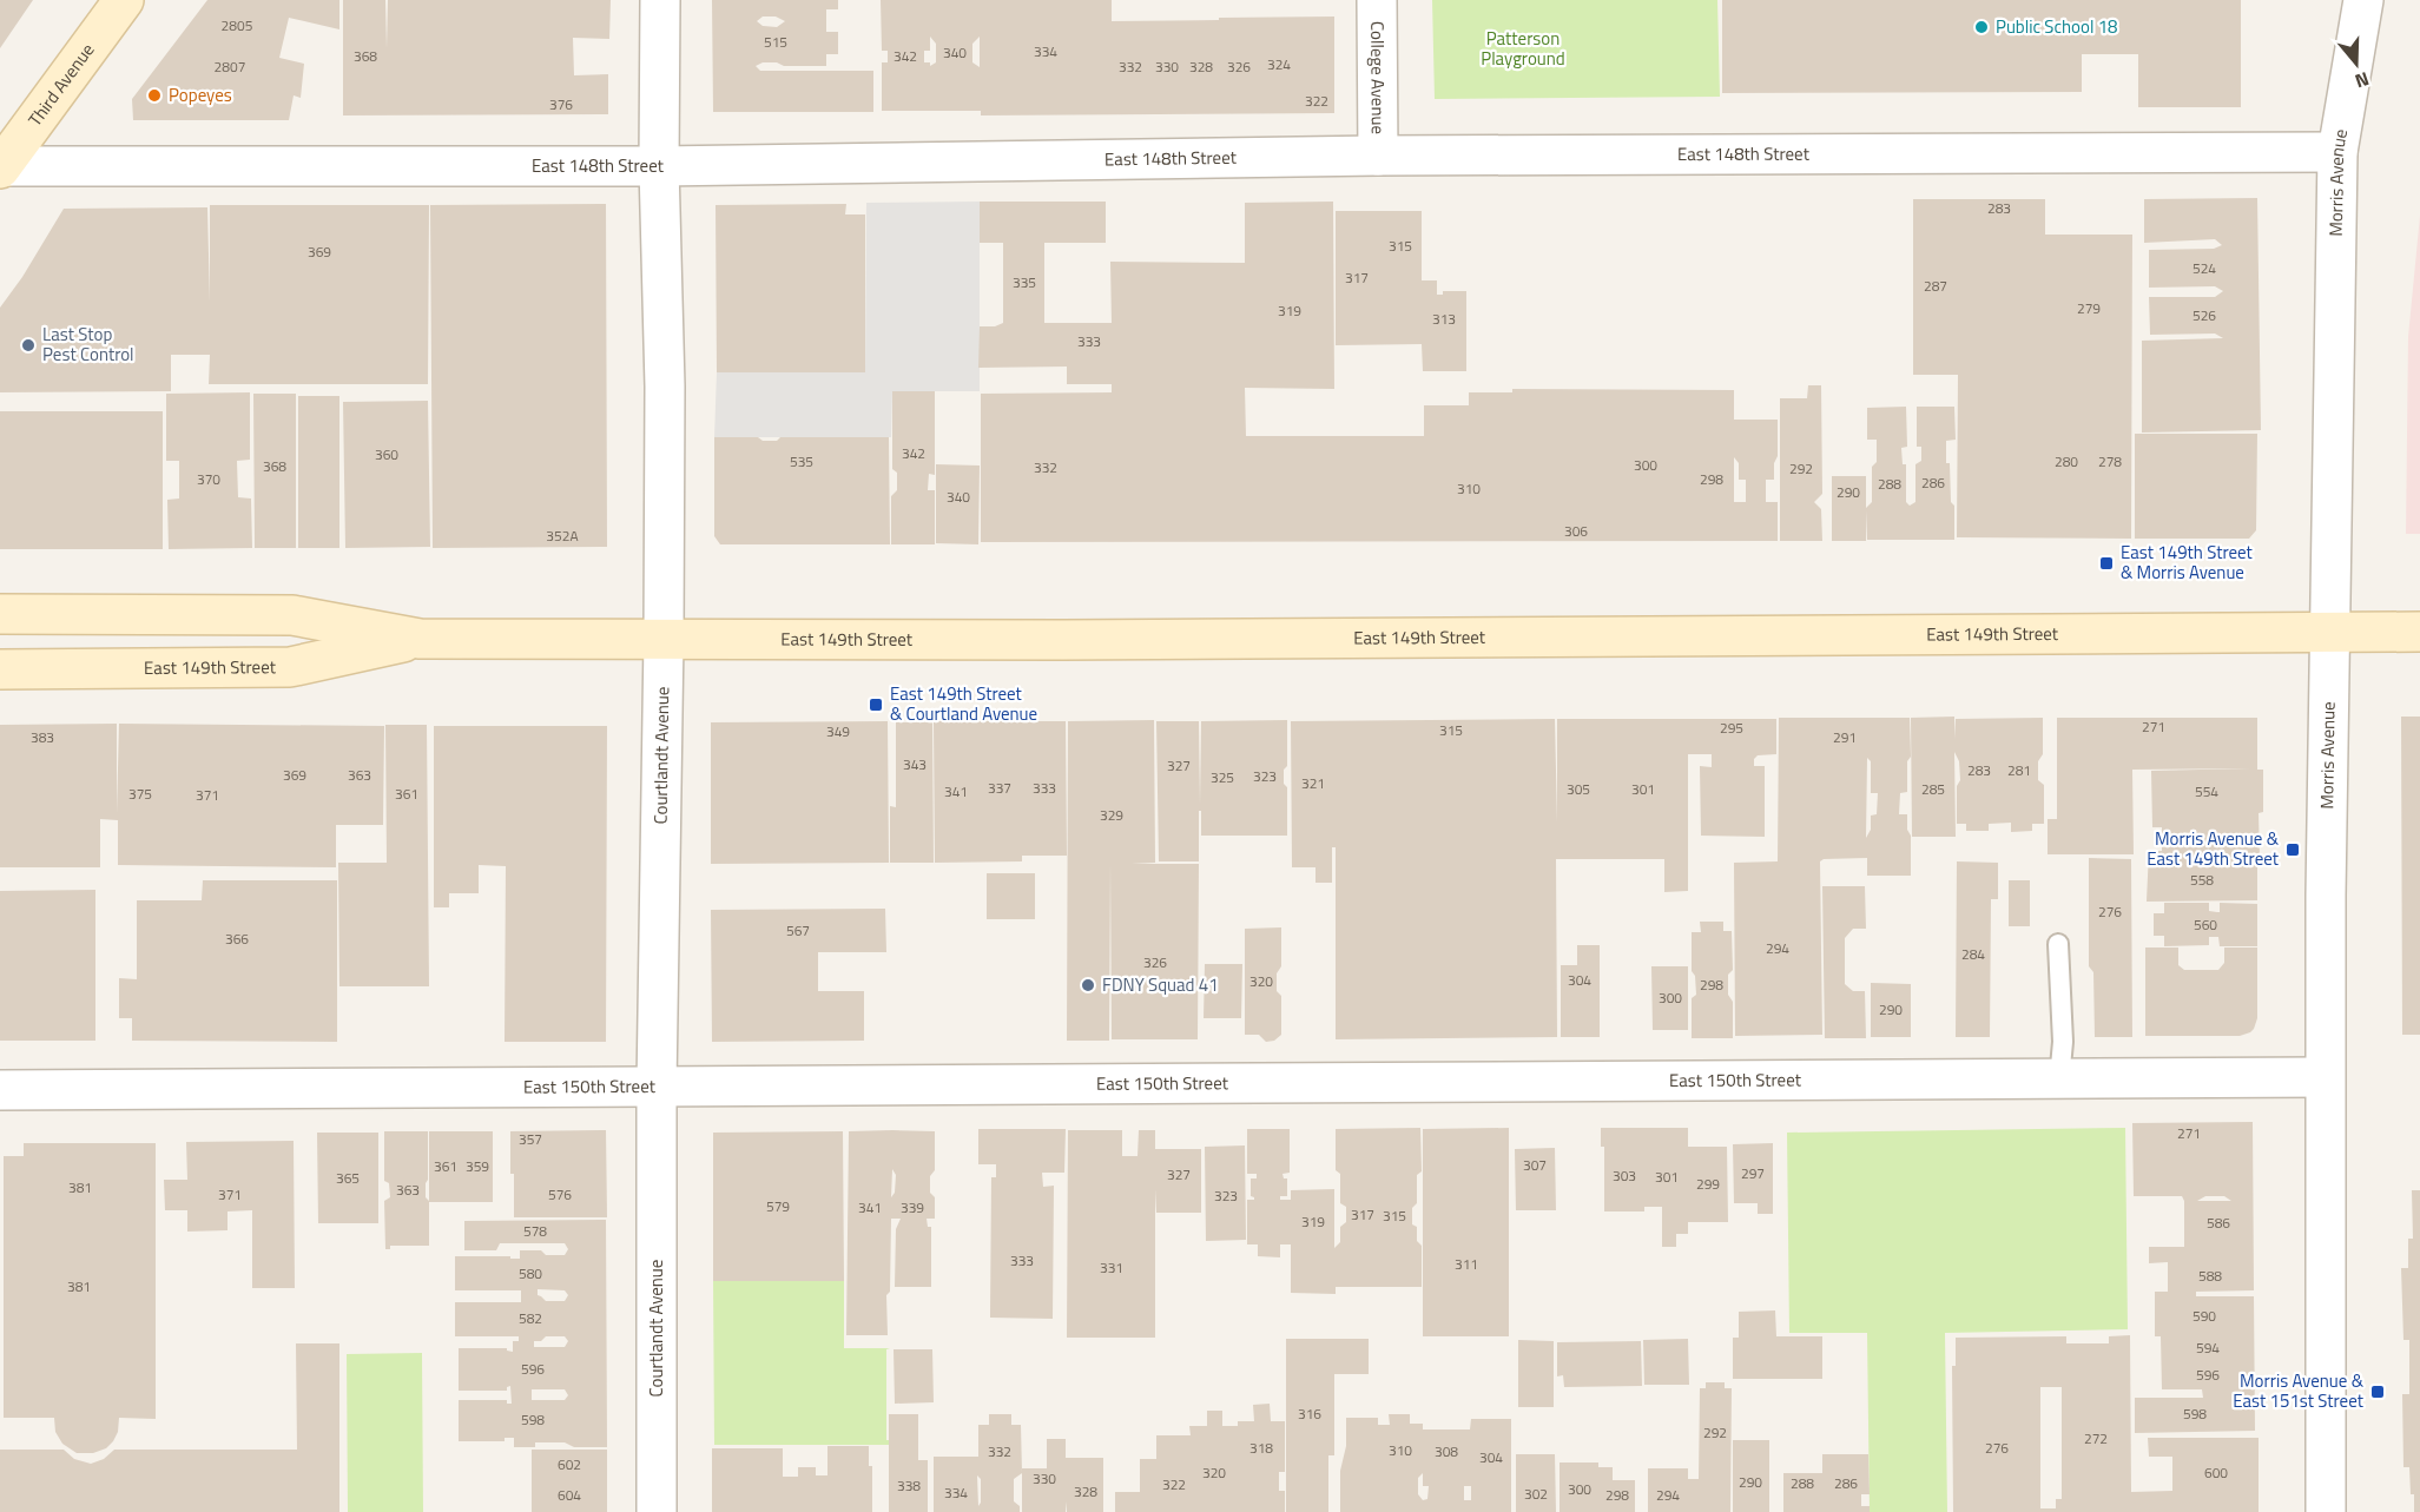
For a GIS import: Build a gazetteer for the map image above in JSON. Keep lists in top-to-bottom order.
{
  "streets": {
    "main road": ["Third Avenue", "East 149th Street"],
    "street": [
      "College Avenue",
      "East 148th Street",
      "Morris Avenue",
      "Courtlandt Avenue",
      "East 150th Street"
    ]
  },
  "crossings": [
    ["College Avenue", "East 148th Street"],
    ["Third Avenue", "East 148th Street"],
    ["East 148th Street", "Morris Avenue"],
    ["East 148th Street", "Courtlandt Avenue"],
    ["Morris Avenue", "East 149th Street"],
    ["Morris Avenue", "East 150th Street"],
    ["East 149th Street", "Courtlandt Avenue"],
    ["Courtlandt Avenue", "East 150th Street"]
  ],
  "parks": ["Patterson Playground"],
  "places": {
    "other": [
      "Public School 18",
      "Popeyes",
      "Last Stop Pest Control",
      "FDNY Squad 41"
    ],
    "transit": [
      "East 149th Street & Morris Avenue",
      "East 149th Street & Courtland Avenue",
      "Morris Avenue & East 149th Street",
      "Morris Avenue & East 151st Street"
    ]
  },
  "house_numbers": [
    "2805",
    "515",
    "334",
    "340",
    "368",
    "342",
    "324",
    "2807",
    "332",
    "330",
    "328",
    "326",
    "322",
    "376",
    "283",
    "315",
    "369",
    "524",
    "317",
    "335",
    "287",
    "279",
    "319",
    "526",
    "313",
    "333",
    "342",
    "360",
    "535",
    "280",
    "278",
    "300",
    "368",
    "332",
    "292",
    "370",
    "298",
    "286",
    "288",
    "310",
    "290",
    "340",
    "306",
    "352A",
    "271",
    "295",
    "315",
    "349",
    "383",
    "291",
    "343",
    "327",
    "283",
    "281",
    "369",
    "363",
    "323",
    "325",
    "321",
    "337",
    "333",
    "305",
    "301",
    "285",
    "341",
    "554",
    "375",
    "361",
    "371",
    "329",
    "558",
    "276",
    "560",
    "567",
    "366",
    "294",
    "284",
    "326",
    "304",
    "320",
    "298",
    "300",
    "290",
    "271",
    "357",
    "307",
    "361",
    "359",
    "297",
    "327",
    "303",
    "301",
    "365",
    "299",
    "381",
    "363",
    "371",
    "576",
    "323",
    "579",
    "341",
    "339",
    "317",
    "315",
    "319",
    "586",
    "578",
    "333",
    "311",
    "331",
    "580",
    "588",
    "381",
    "590",
    "582",
    "594",
    "596",
    "596",
    "316",
    "598",
    "598",
    "292",
    "272",
    "318",
    "276",
    "310",
    "332",
    "308",
    "304",
    "602",
    "320",
    "600",
    "330",
    "290",
    "288",
    "286",
    "322",
    "338",
    "300",
    "328",
    "334",
    "302",
    "604",
    "298",
    "294"
  ],
  "north": "bottom"
}
